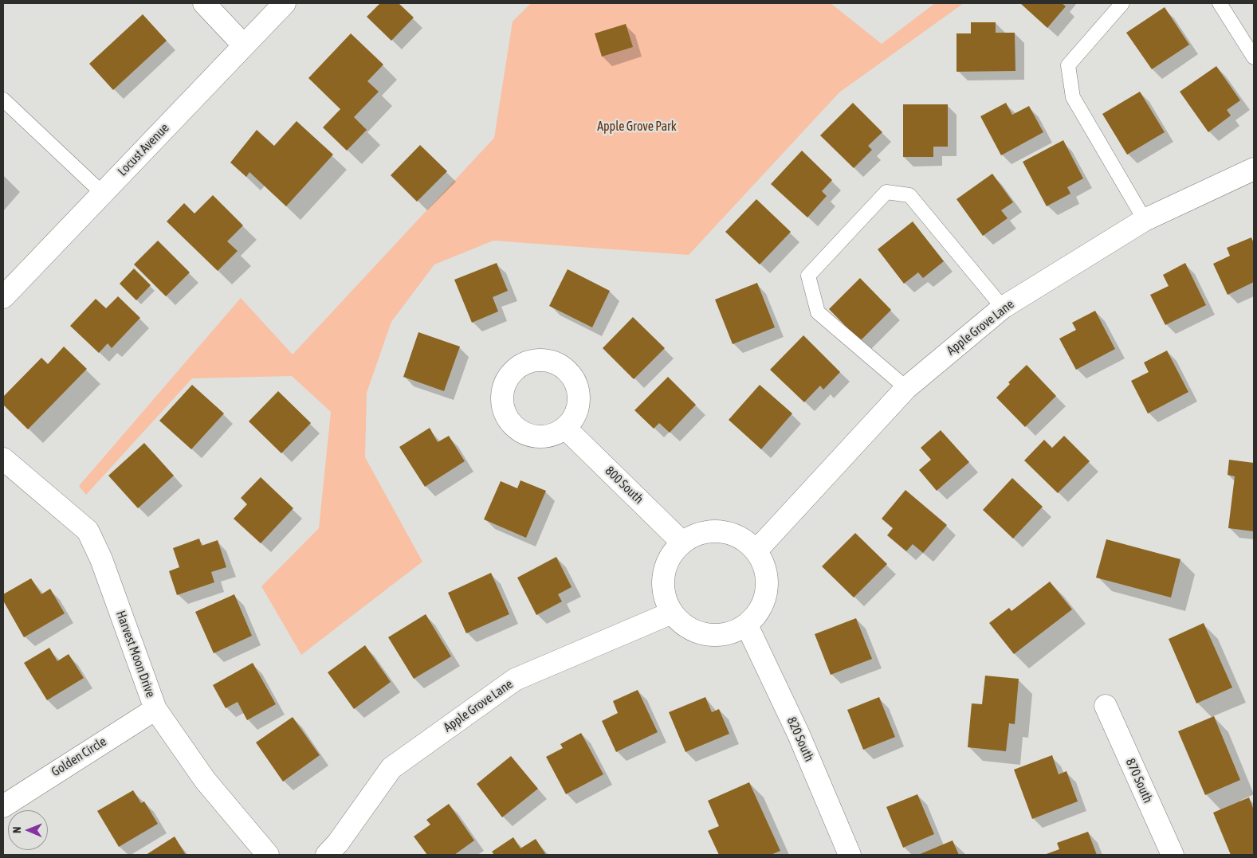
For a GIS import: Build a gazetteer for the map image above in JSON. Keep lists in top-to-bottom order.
{
  "streets": {
    "street": [
      "Locust Avenue",
      "Apple Grove Lane",
      "800 South",
      "Harvest Moon Drive",
      "820 South",
      "Golden Circle",
      "870 South"
    ]
  },
  "crossings": [
    ["Apple Grove Lane", "800 South"],
    ["Apple Grove Lane", "820 South"],
    ["800 South", "820 South"],
    ["Harvest Moon Drive", "Golden Circle"]
  ],
  "parks": ["Apple Grove Park"],
  "north": "left"
}
